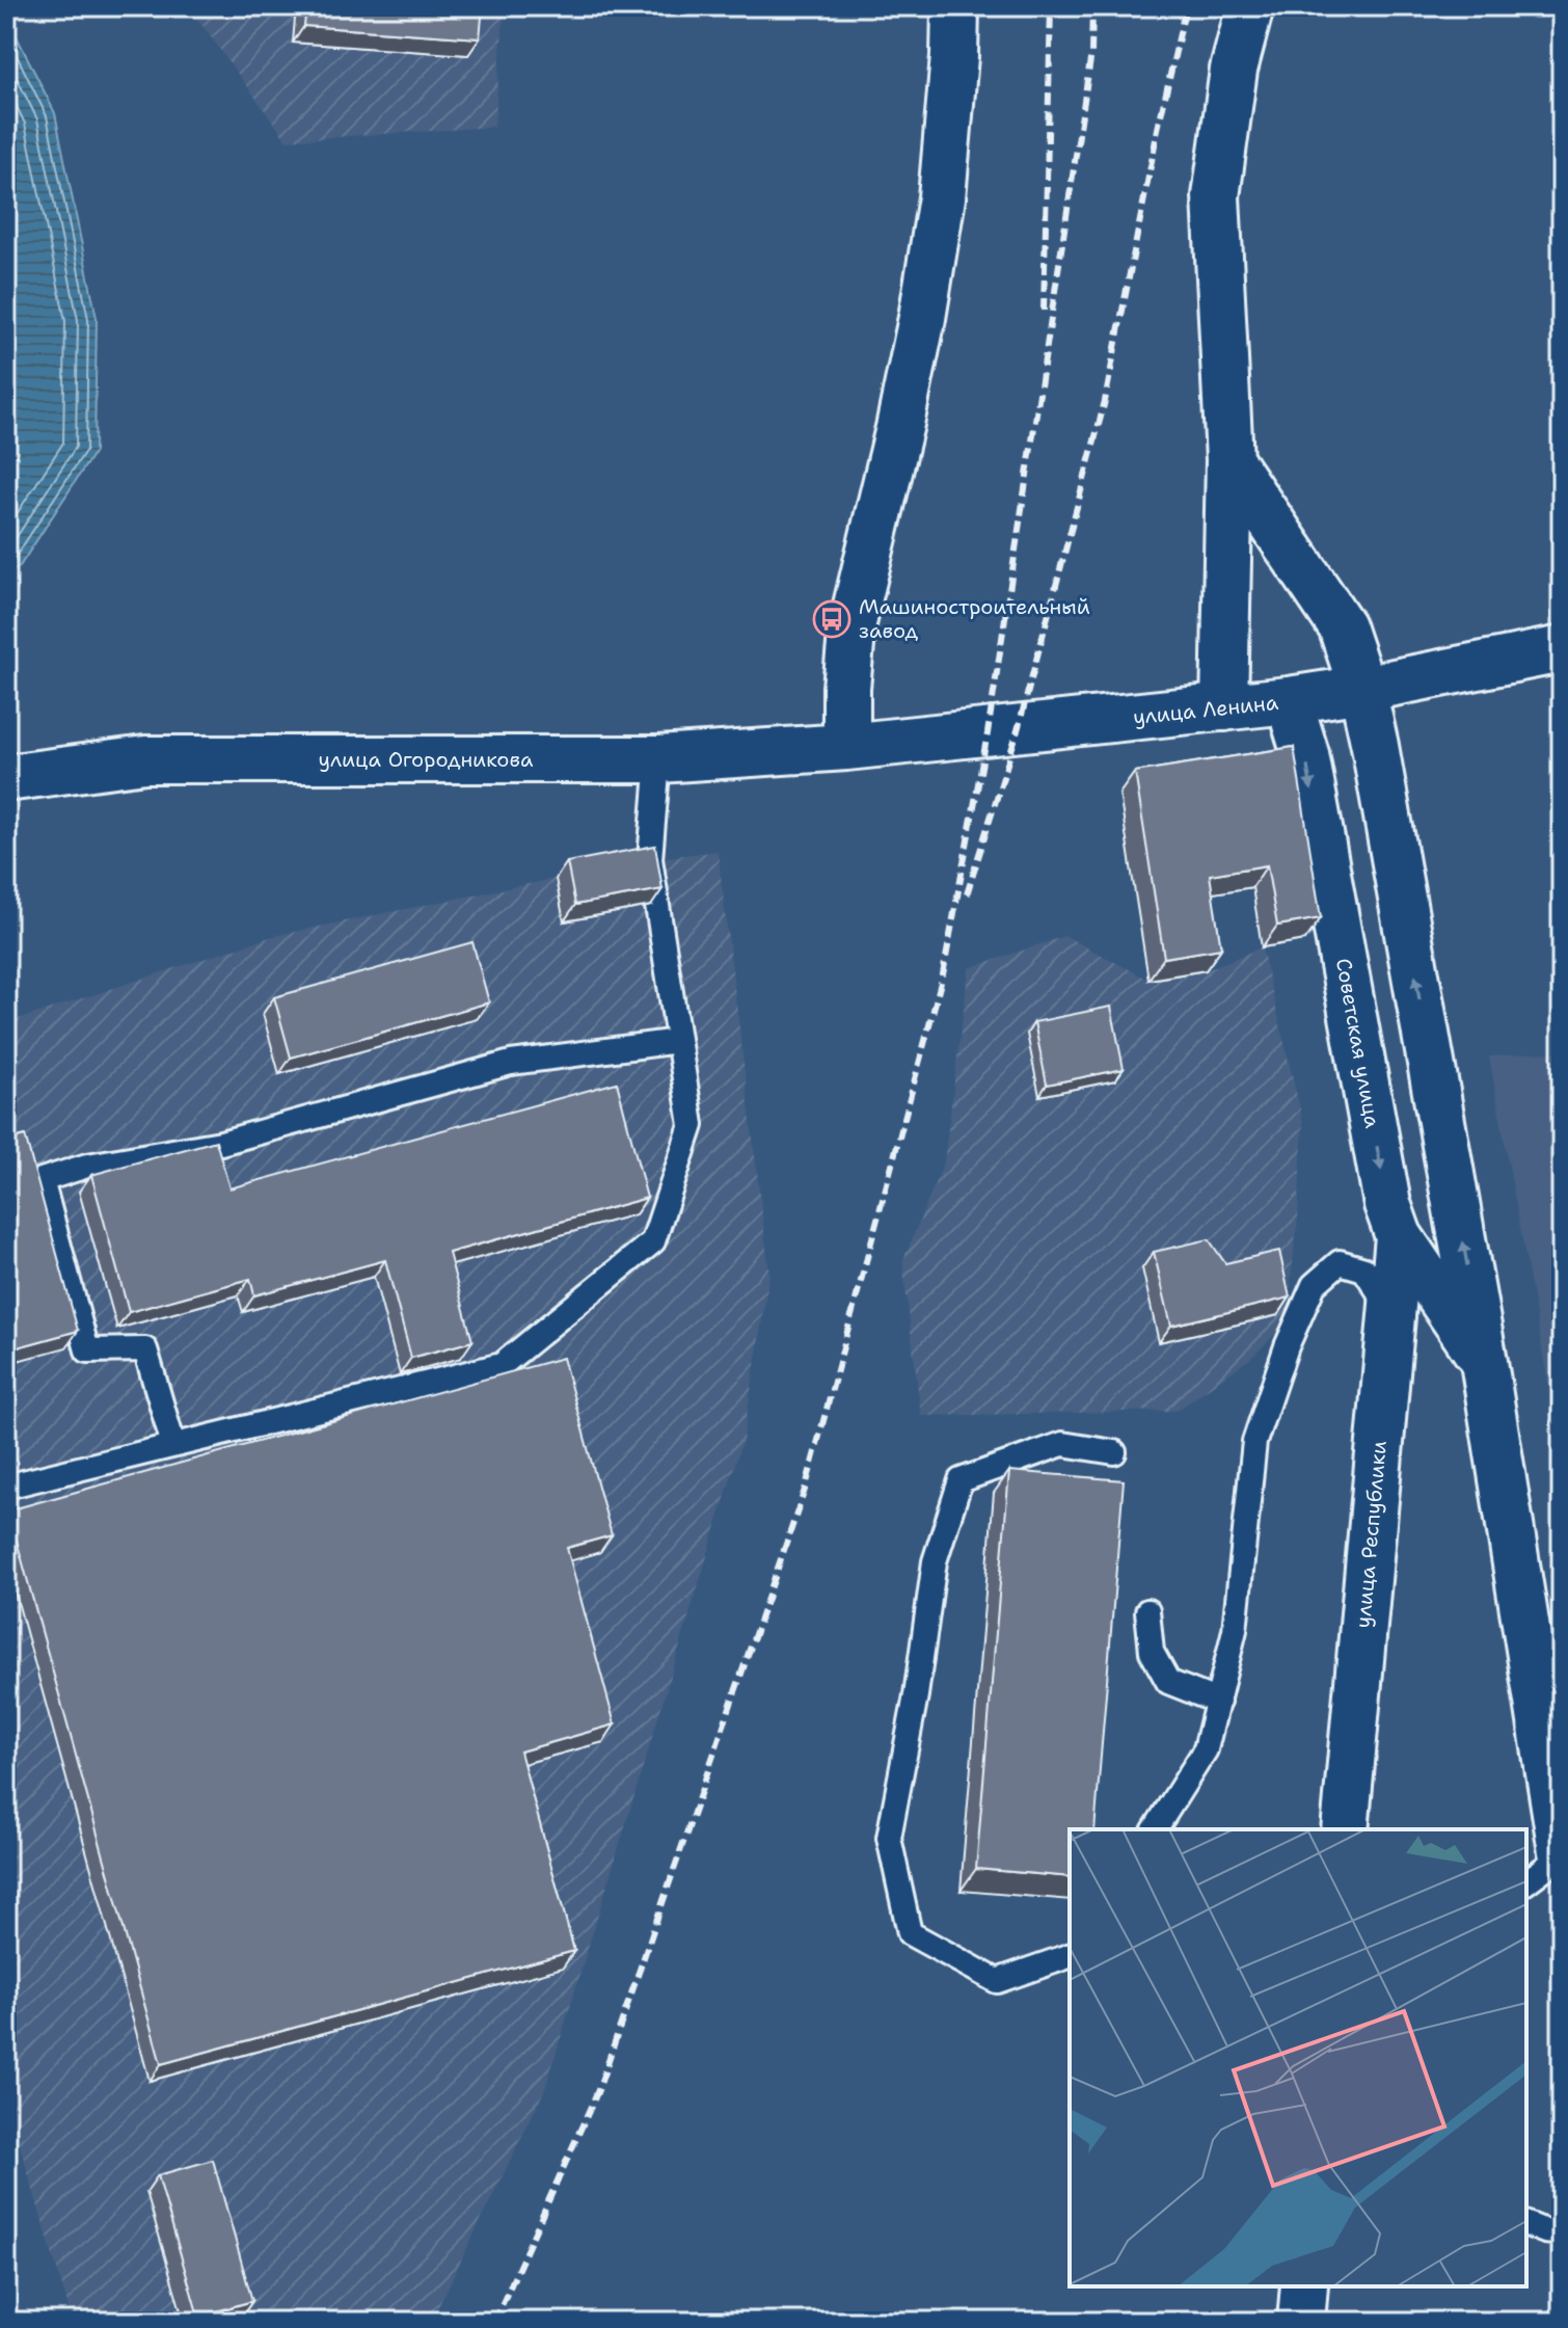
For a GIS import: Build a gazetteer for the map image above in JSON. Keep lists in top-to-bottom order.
{
  "streets": {
    "street": [
      "улица Ленина",
      "улица Огородникова",
      "Советская улица",
      "улица Республики"
    ]
  },
  "crossings": [
    ["улица Ленина", "улица Огородникова"],
    ["улица Ленина", "Советская улица"],
    ["Советская улица", "улица Республики"]
  ],
  "places": {
    "bus stop": ["Машиностроительный завод"]
  }
}
